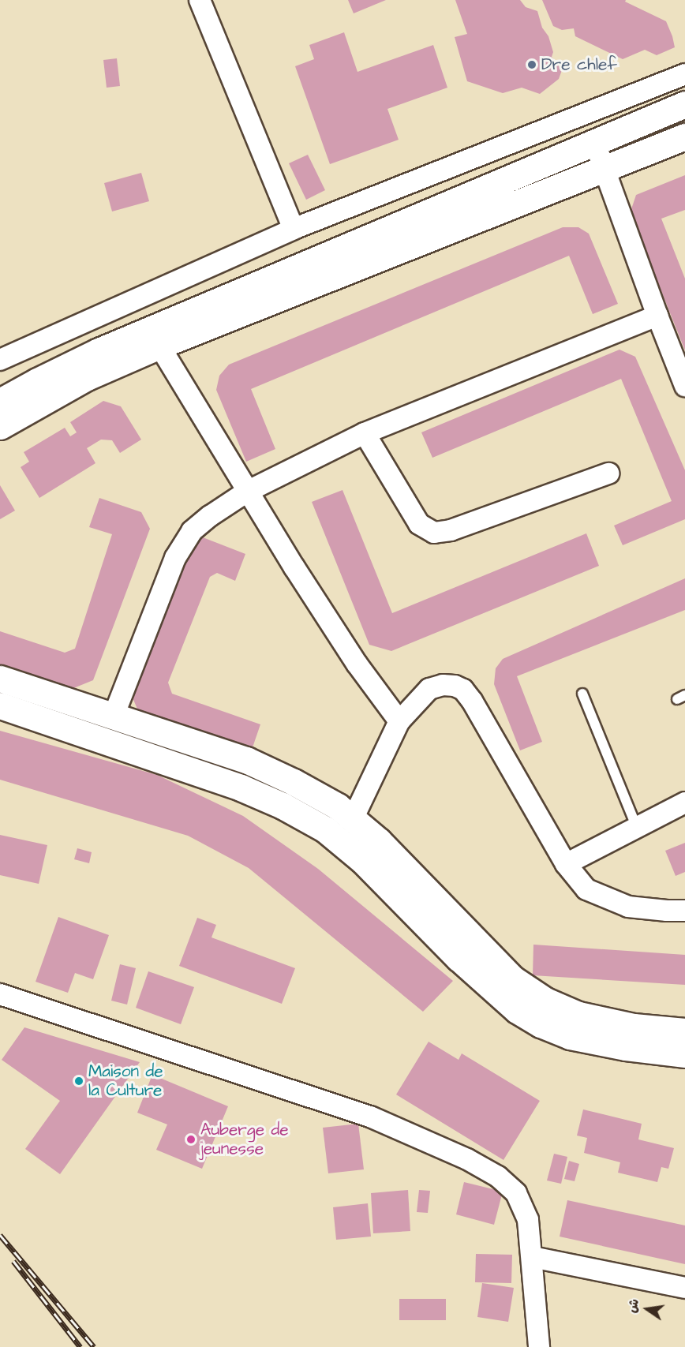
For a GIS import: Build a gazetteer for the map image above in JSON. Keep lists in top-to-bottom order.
{
  "places": ["Dre chlef", "Maison de la Culture", "Auberge de jeunesse"],
  "north": "left"
}
